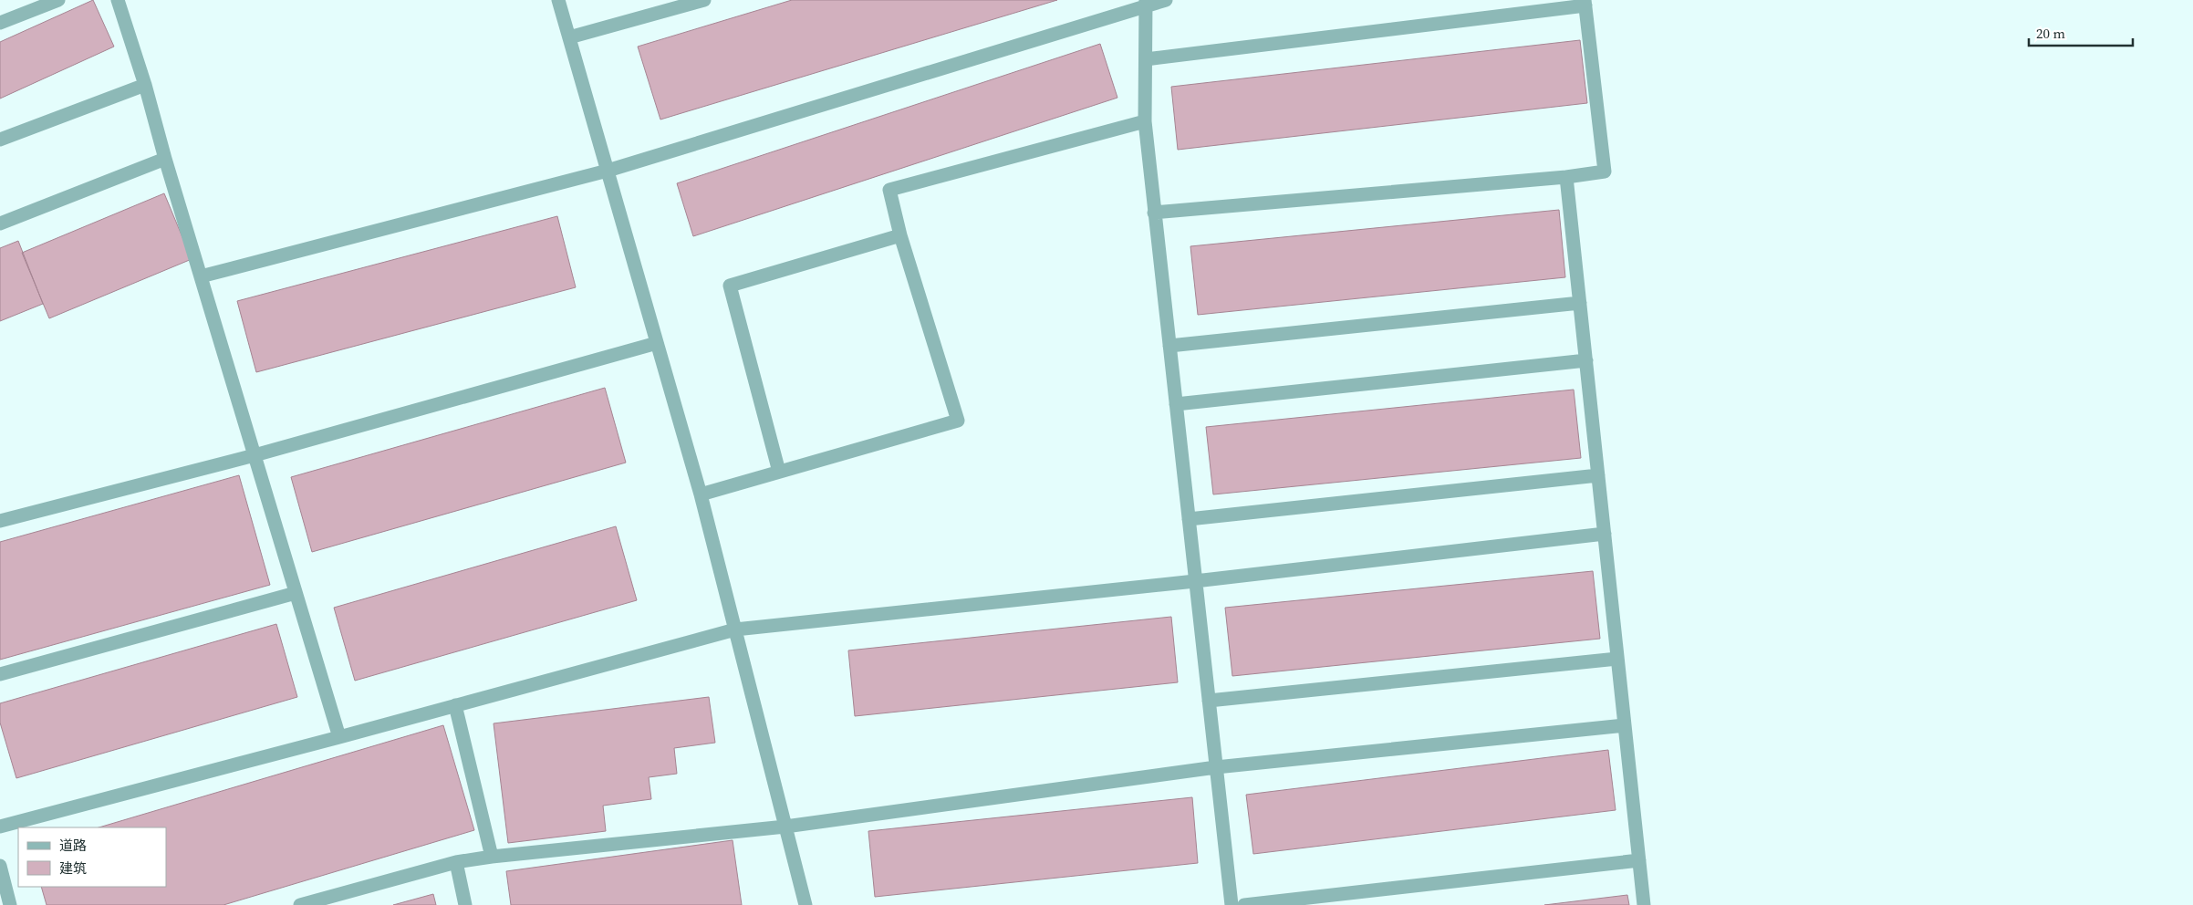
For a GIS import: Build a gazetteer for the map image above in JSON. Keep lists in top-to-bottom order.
{
  "legend": ["道路", "建筑"],
  "scale_bar": "20 m"
}
